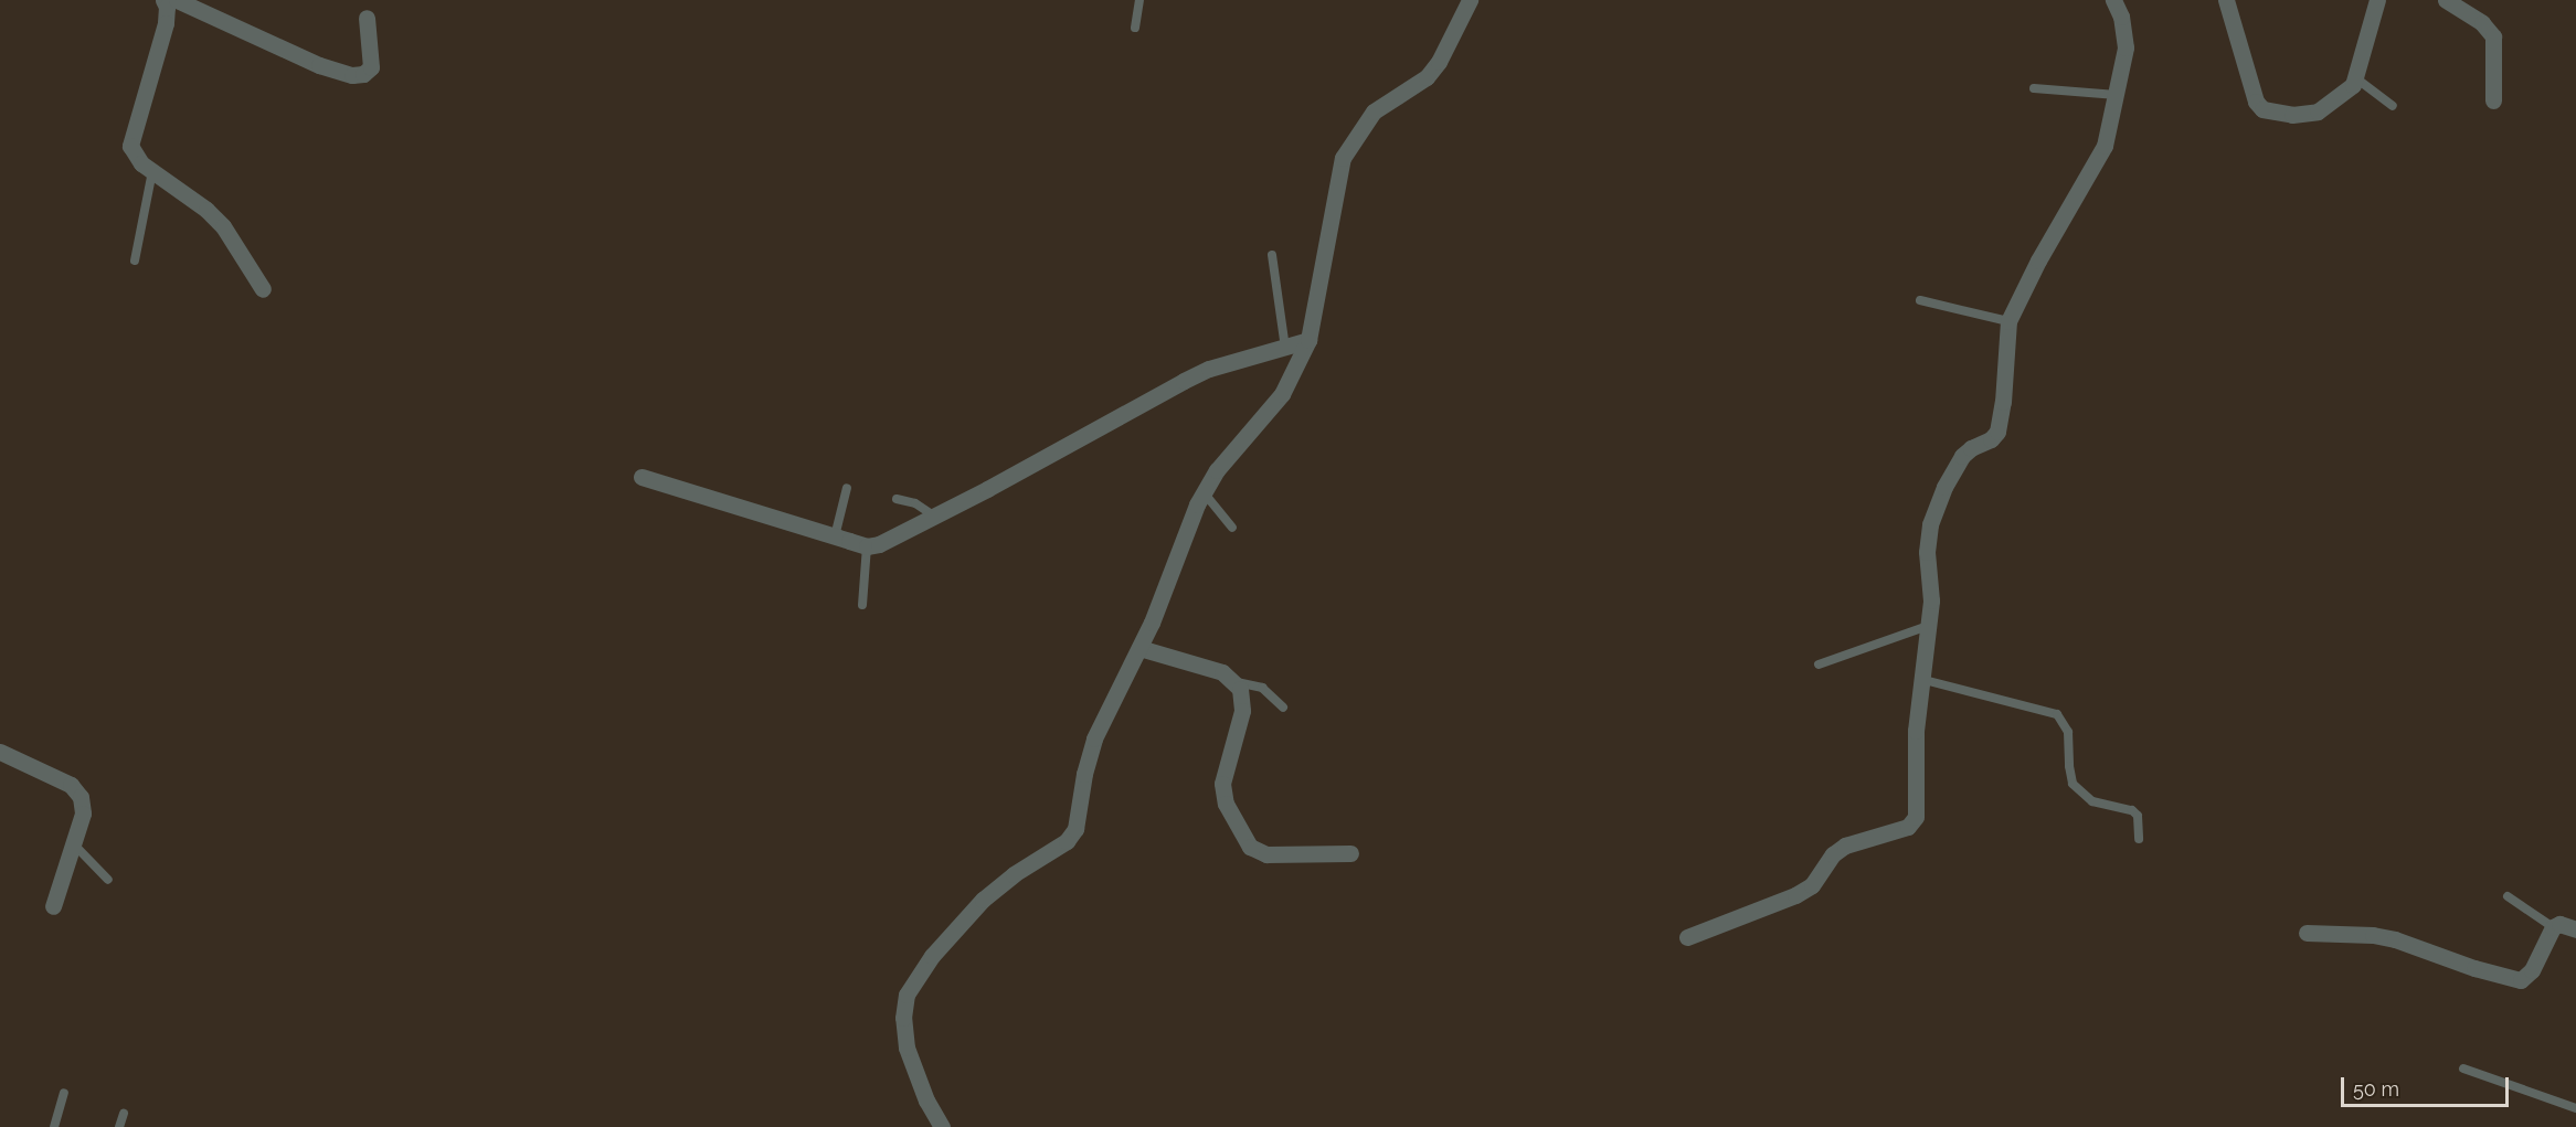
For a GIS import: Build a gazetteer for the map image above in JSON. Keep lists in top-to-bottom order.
{
  "scale_bar": "50 m"
}
